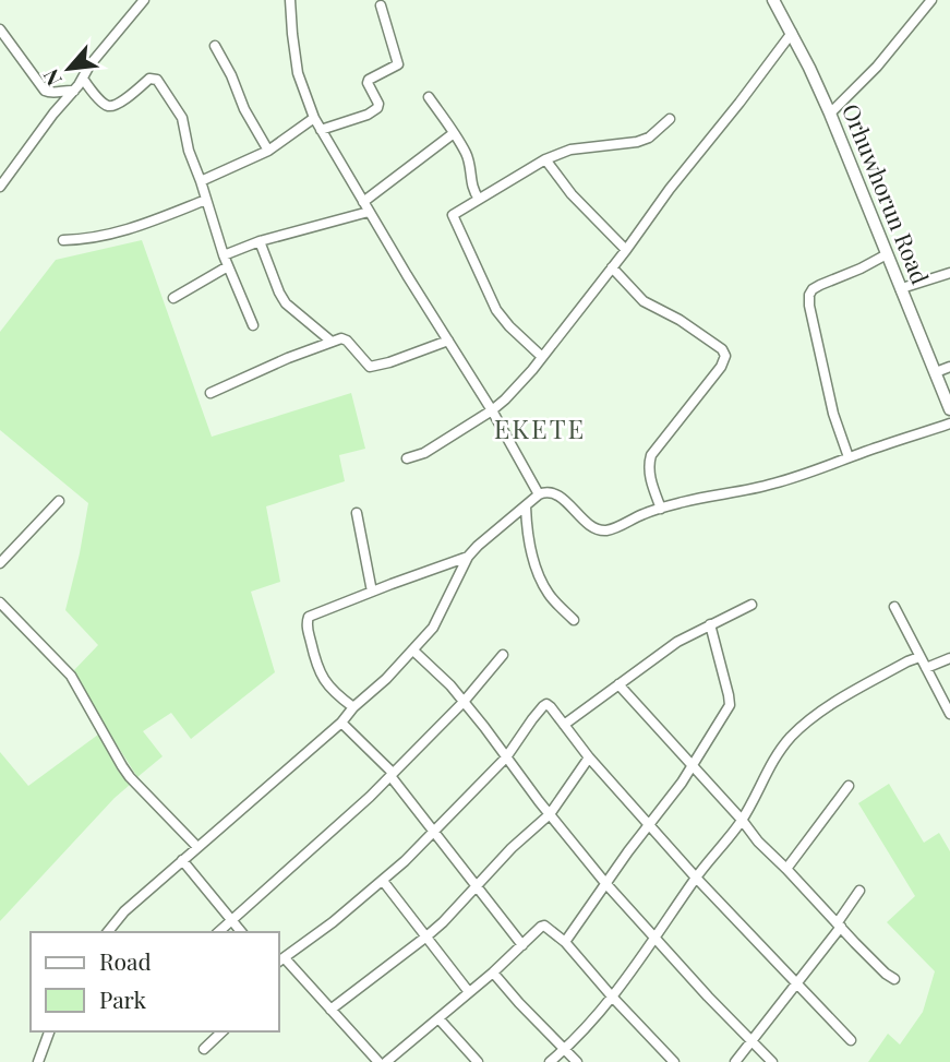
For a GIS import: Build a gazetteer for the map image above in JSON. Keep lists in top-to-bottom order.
{
  "streets": {
    "street": ["Orhuwhorun Road"]
  },
  "districts": ["EKETE"],
  "legend": ["Road", "Park"],
  "north": "bottom left"
}
